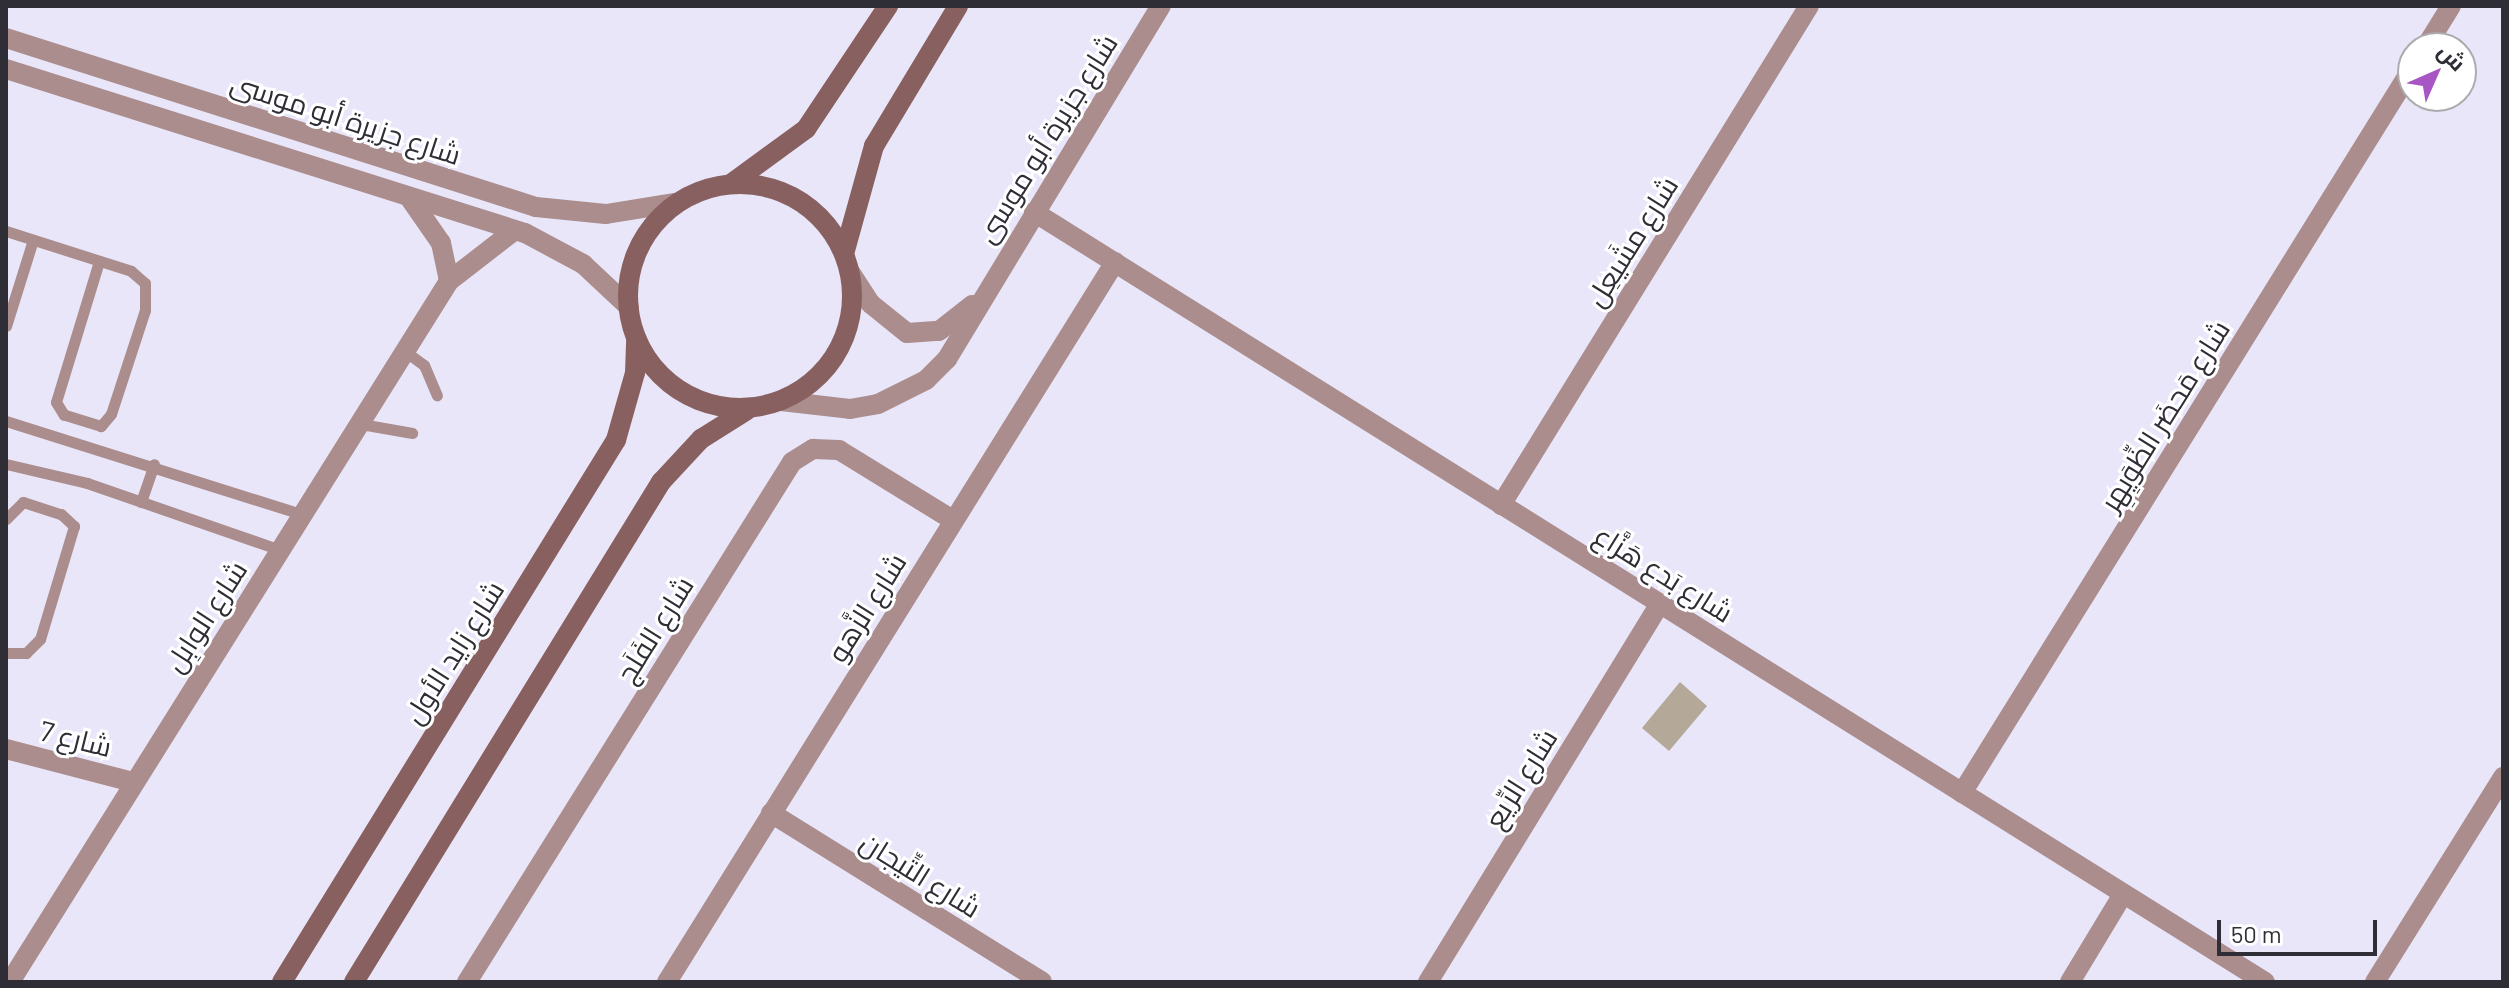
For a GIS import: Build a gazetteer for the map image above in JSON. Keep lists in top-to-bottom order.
{
  "streets": {
    "main road": ["شارع زايد الأول"],
    "street": [
      "شارع جزيرة أبو موسى",
      "شارع مشَيعِل",
      "شارع مَحضَر الظِّوَيِهِر",
      "شارع بَدع هَزَّاع",
      "شارع الزَّهو",
      "شارع الوابِل",
      "شارع الفَلَج",
      "شارع 7",
      "شارع الرِّيع",
      "شارع التِّيجان"
    ]
  },
  "crossings": [
    ["شارع جزيرة أبو موسى", "شارع بَدع هَزَّاع"],
    ["شارع جزيرة أبو موسى", "شارع الوابِل"],
    ["شارع جزيرة أبو موسى", "شارع زايد الأول"],
    ["شارع مشَيعِل", "شارع بَدع هَزَّاع"],
    ["شارع مَحضَر الظِّوَيِهِر", "شارع بَدع هَزَّاع"],
    ["شارع بَدع هَزَّاع", "شارع الزَّهو"],
    ["شارع بَدع هَزَّاع", "شارع الرِّيع"],
    ["شارع الزَّهو", "شارع الفَلَج"],
    ["شارع الزَّهو", "شارع التِّيجان"],
    ["شارع الوابِل", "شارع 7"]
  ],
  "scale_bar": "50 m",
  "north": "top right"
}
